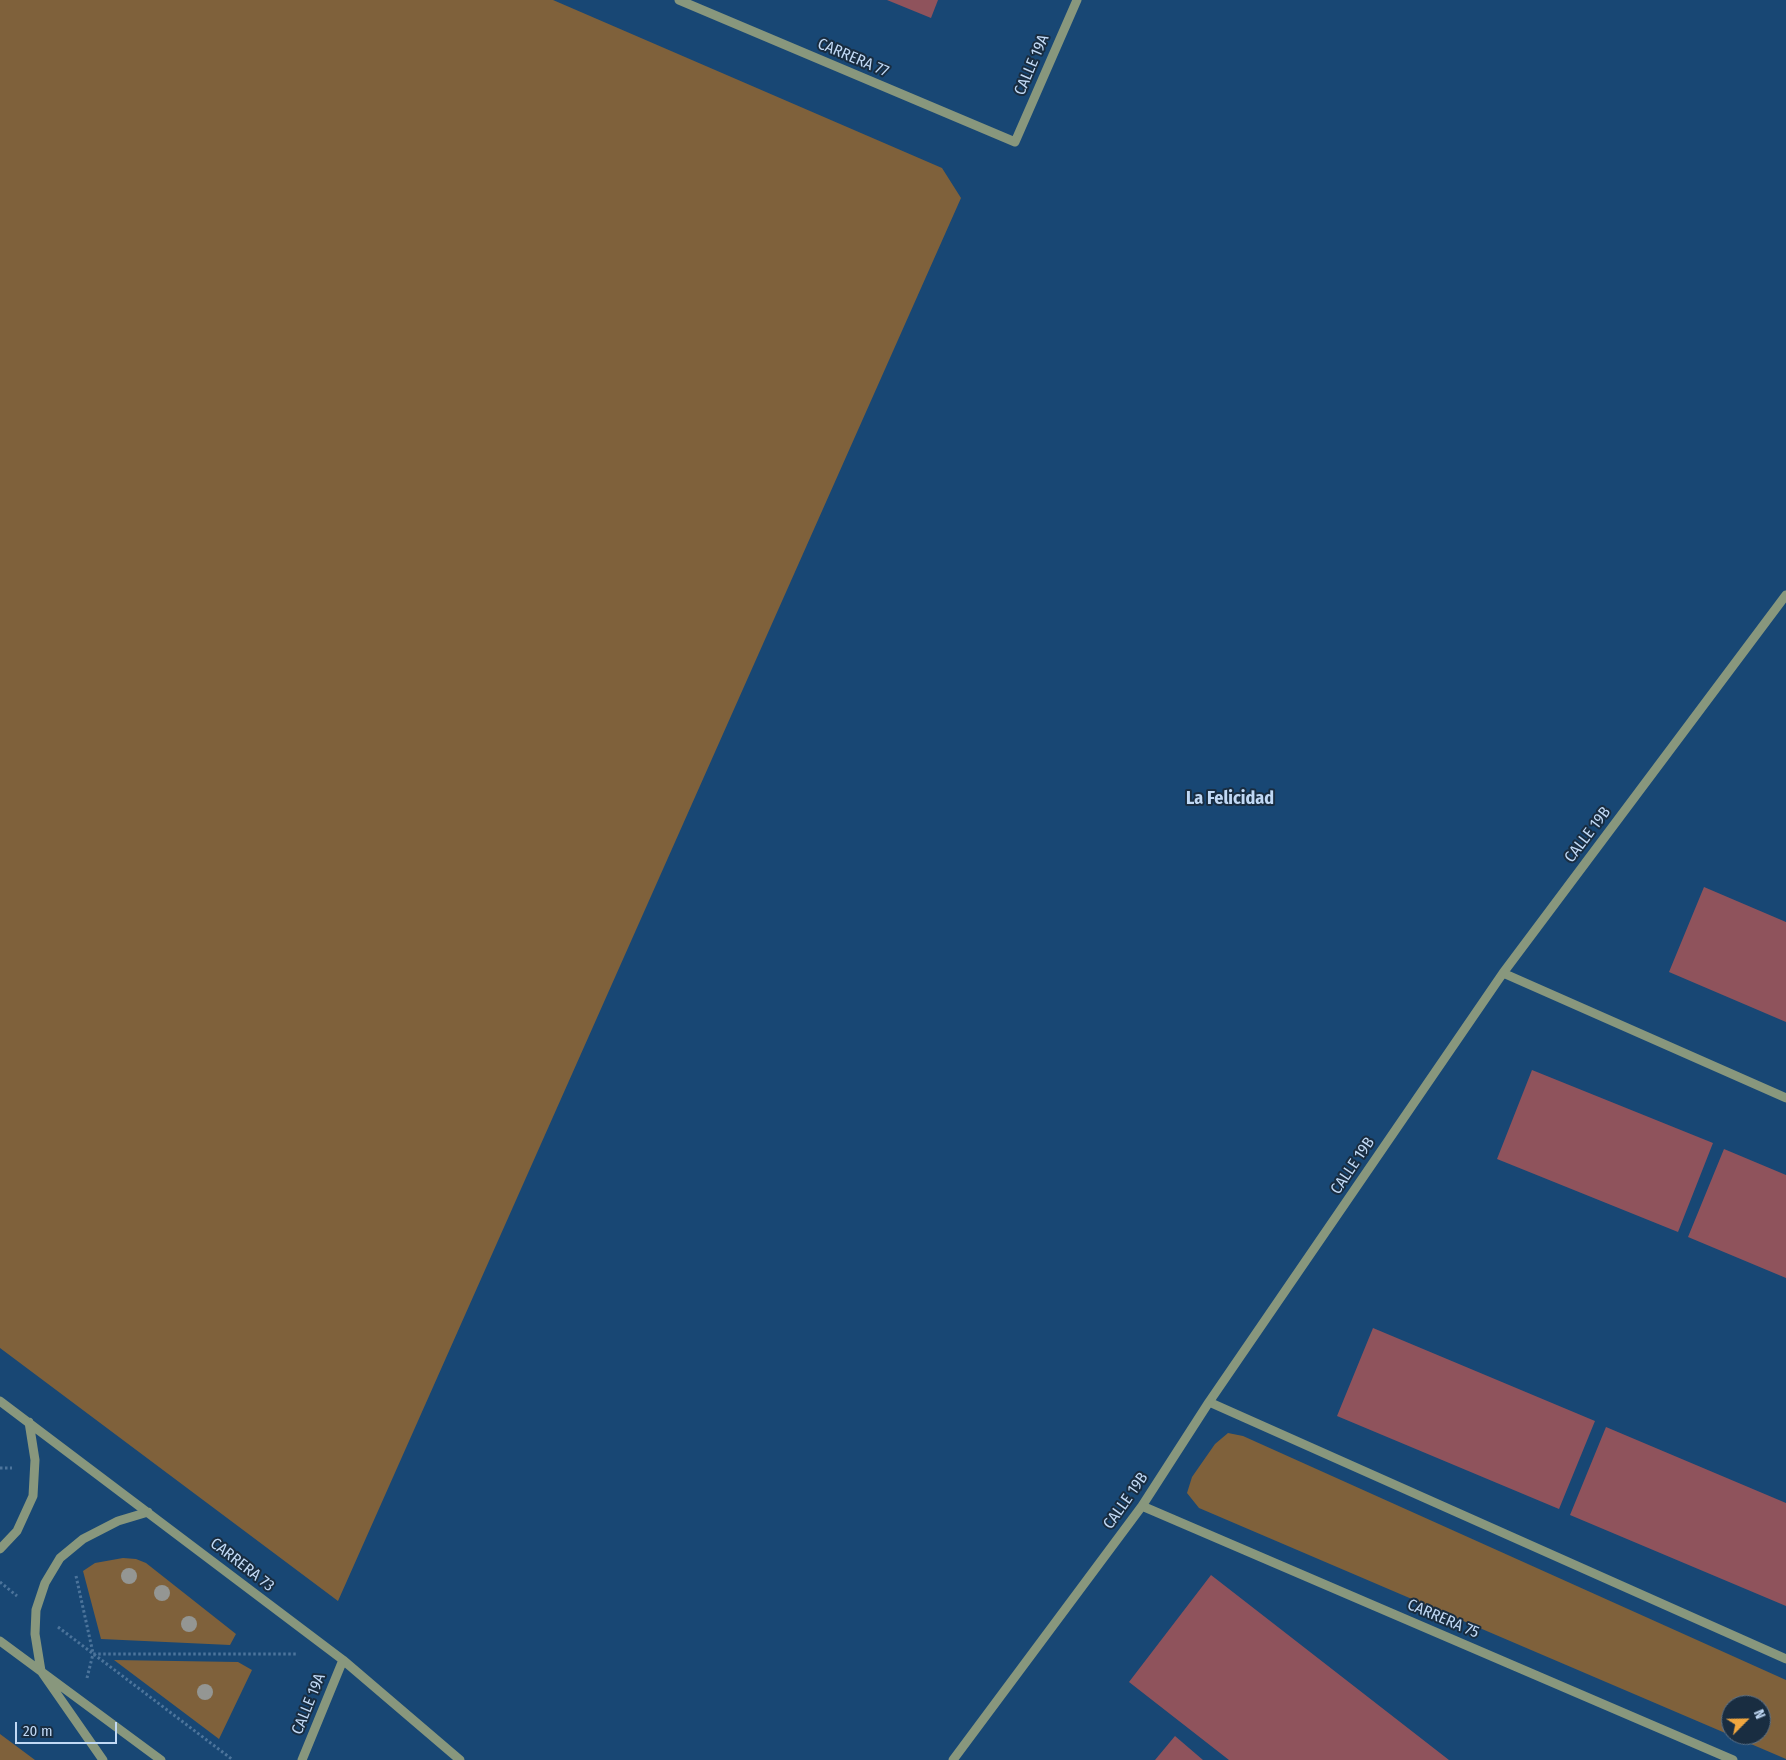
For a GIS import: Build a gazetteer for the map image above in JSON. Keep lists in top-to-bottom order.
{
  "streets": {
    "street": [
      "CARRERA 77",
      "CALLE 19A",
      "CALLE 19B",
      "CARRERA 73",
      "CARRERA 75"
    ]
  },
  "crossings": [
    ["CARRERA 77", "CALLE 19A"],
    ["CALLE 19A", "CARRERA 73"],
    ["CALLE 19B", "CARRERA 75"]
  ],
  "districts": ["La Felicidad"],
  "scale_bar": "20 m",
  "north": "top right"
}
